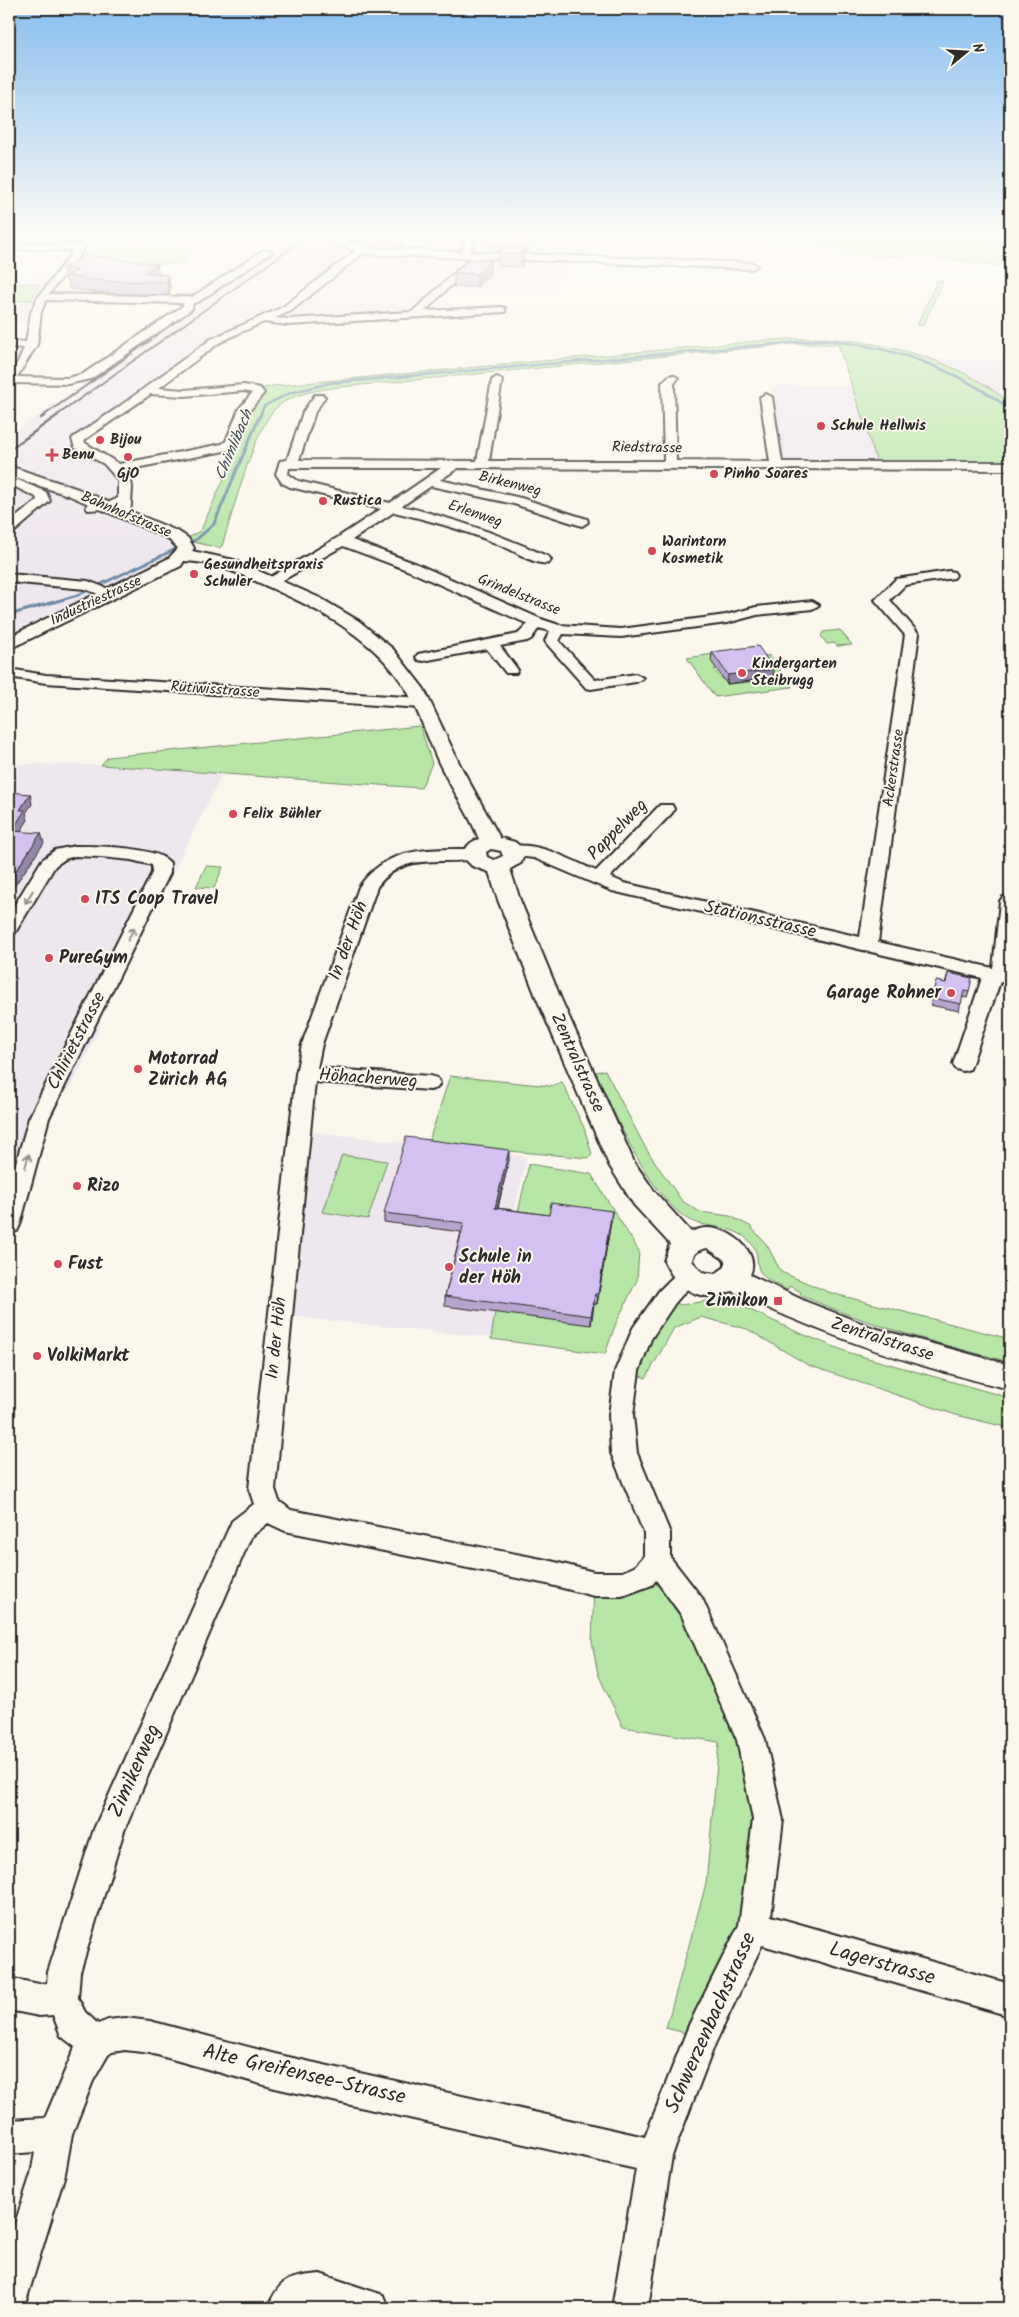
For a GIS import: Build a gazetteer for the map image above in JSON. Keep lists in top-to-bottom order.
{
  "streets": {
    "main road": ["Bahnhofstrasse", "Industriestrasse", "Zentralstrasse"],
    "street": [
      "Riedstrasse",
      "Birkenweg",
      "Erlenweg",
      "Grindelstrasse",
      "Rütiwisstrasse",
      "Ackerstrasse",
      "Pappelweg",
      "Stationsstrasse",
      "In der Höh",
      "Chlirietstrasse",
      "Höhacherweg",
      "Zimikerweg",
      "Lagerstrasse",
      "Schwerzenbachstrasse",
      "Alte Greifensee-Strasse"
    ]
  },
  "crossings": [
    ["Riedstrasse", "Erlenweg"],
    ["Bahnhofstrasse", "Industriestrasse"],
    ["Ackerstrasse", "Stationsstrasse"],
    ["Pappelweg", "Stationsstrasse"],
    ["Stationsstrasse", "In der Höh"],
    ["Stationsstrasse", "Zentralstrasse"],
    ["In der Höh", "Zentralstrasse"],
    ["In der Höh", "Höhacherweg"],
    ["In der Höh", "Zimikerweg"],
    ["Zimikerweg", "Alte Greifensee-Strasse"],
    ["Lagerstrasse", "Schwerzenbachstrasse"],
    ["Schwerzenbachstrasse", "Alte Greifensee-Strasse"]
  ],
  "water": ["Chimlibach"],
  "places": {
    "other": [
      "Schule Hellwis",
      "Bijou",
      "GjO",
      "Pinho Soares",
      "Rustica",
      "Warintorn Kosmetik",
      "Gesundheitspraxis Schuler",
      "Kindergarten Steibrugg",
      "Felix Bühler",
      "ITS Coop Travel",
      "PureGym",
      "Garage Rohner",
      "Motorrad Zürich AG",
      "Rizo",
      "Fust",
      "Schule in der Höh",
      "VolkiMarkt"
    ],
    "health": ["Benu"],
    "transit": ["Zimikon"]
  },
  "north": "right"
}
